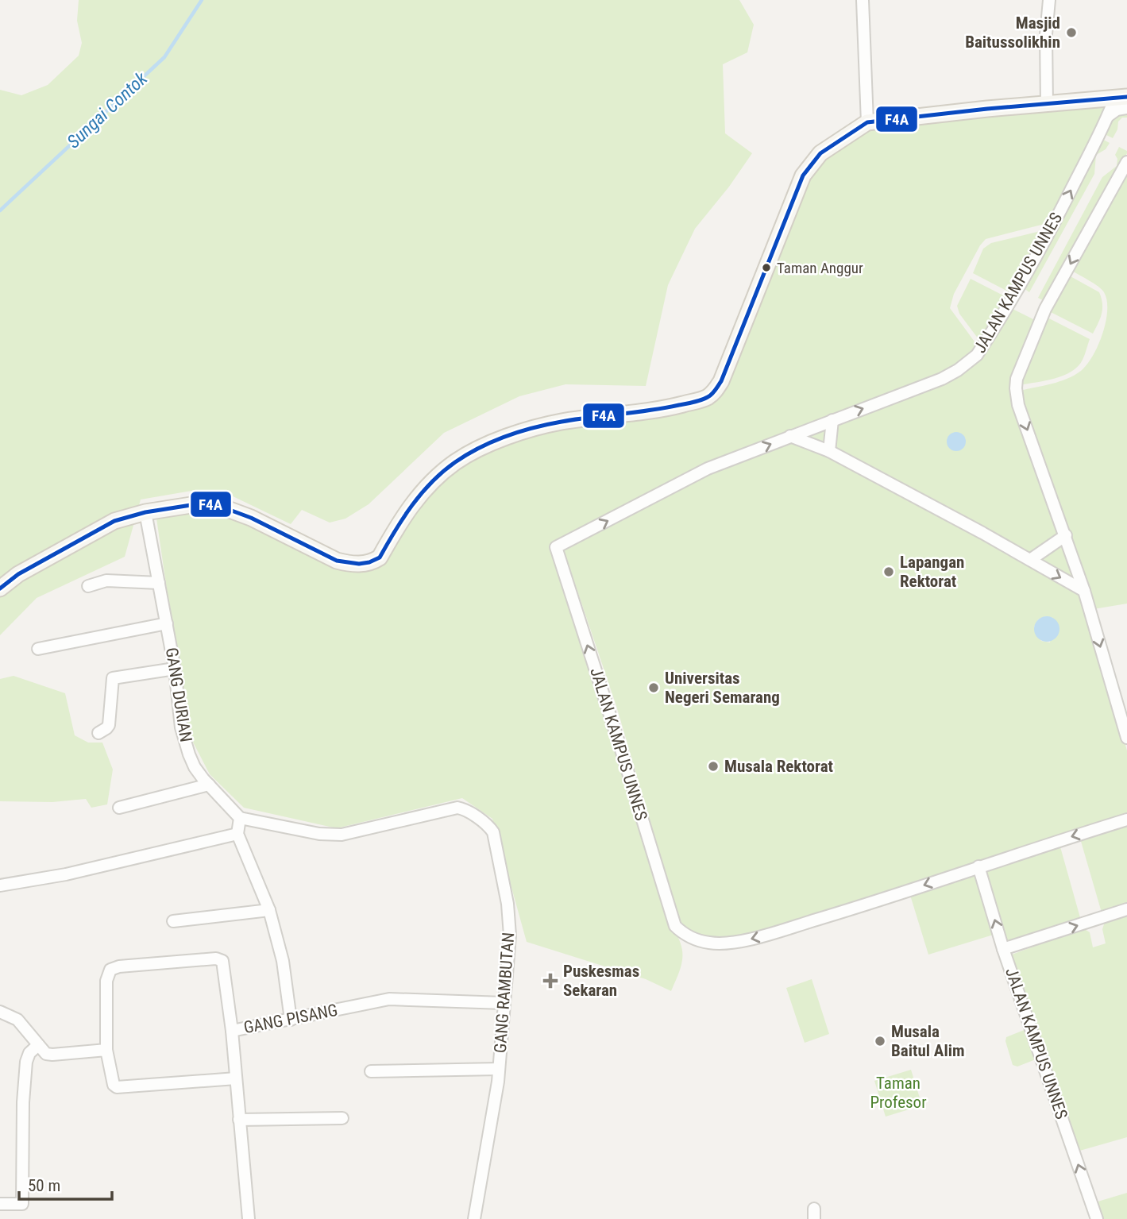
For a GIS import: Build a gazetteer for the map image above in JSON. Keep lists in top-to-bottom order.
{
  "streets": {
    "street": [
      "JALAN KAMPUS UNNES",
      "GANG DURIAN",
      "GANG RAMBUTAN",
      "GANG PISANG"
    ]
  },
  "crossings": [
    ["GANG DURIAN", "GANG RAMBUTAN"],
    ["GANG RAMBUTAN", "GANG PISANG"]
  ],
  "water": ["Sungai Contok"],
  "parks": ["Taman Profesor"],
  "places": {
    "other": [
      "Masjid Baitussolikhin",
      "Taman Anggur",
      "Lapangan Rektorat",
      "Universitas Negeri Semarang",
      "Musala Rektorat",
      "Musala Baitul Alim"
    ],
    "health": ["Puskesmas Sekaran"]
  },
  "lines": ["transit line F4A"],
  "scale_bar": "50 m"
}
